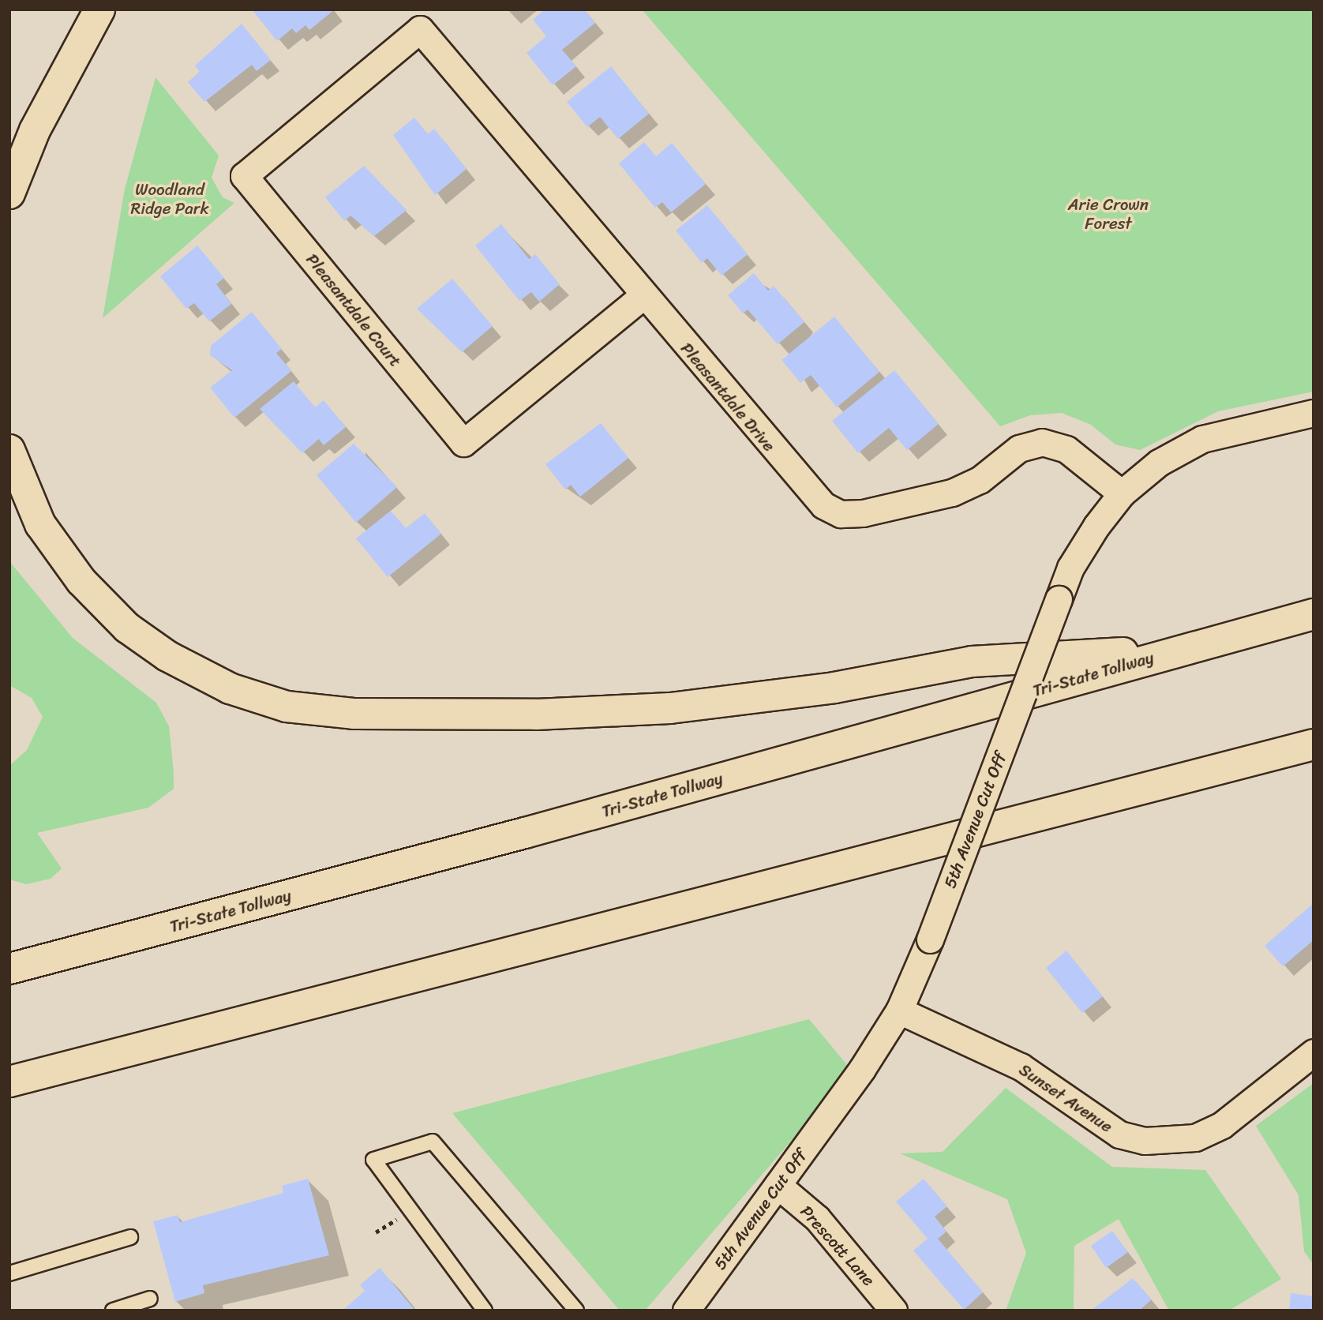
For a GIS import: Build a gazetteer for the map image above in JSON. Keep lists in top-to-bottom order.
{
  "streets": {
    "highway": ["Tri-State Tollway"],
    "street": [
      "Pleasantdale Court",
      "Pleasantdale Drive",
      "5th Avenue Cut Off",
      "Sunset Avenue",
      "Prescott Lane"
    ]
  },
  "crossings": [
    ["Pleasantdale Court", "Pleasantdale Drive"],
    ["Pleasantdale Drive", "5th Avenue Cut Off"],
    ["5th Avenue Cut Off", "Sunset Avenue"],
    ["5th Avenue Cut Off", "Prescott Lane"]
  ],
  "parks": ["Woodland Ridge Park", "Arie Crown Forest"]
}
